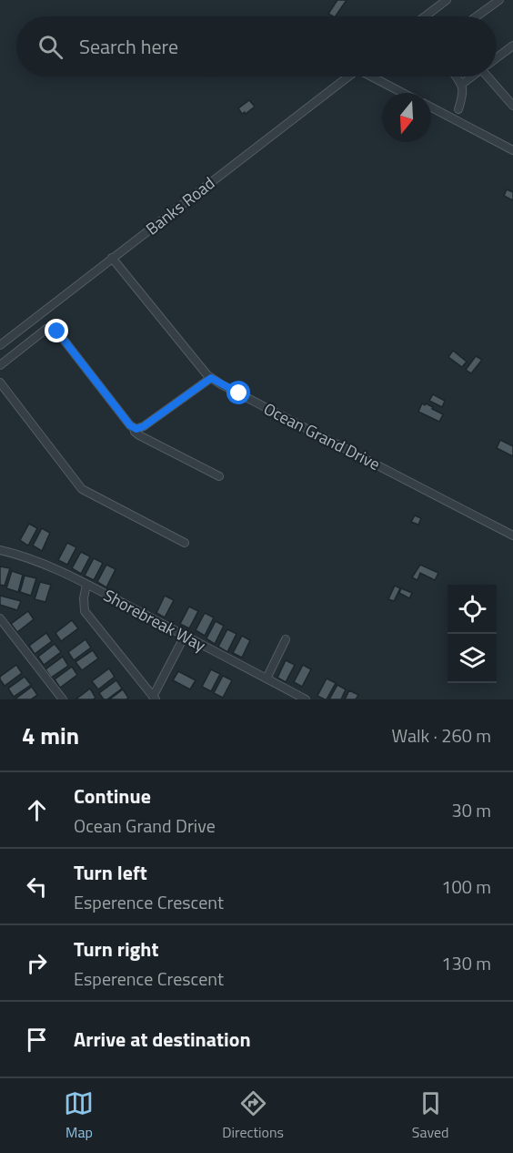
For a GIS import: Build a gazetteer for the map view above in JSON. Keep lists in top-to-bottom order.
{
  "streets": {
    "street": ["Banks Road", "Ocean Grand Drive", "Shorebreak Way"]
  },
  "crossings": [
    ["Banks Road", "Ocean Grand Drive"]
  ],
  "north": "bottom",
  "page": {
    "search": "Search here",
    "heading": ["4 min", "Walk · 260 m"],
    "list": [
      ["Continue", "Ocean Grand Drive", "30 m"],
      ["Turn left", "Esperence Crescent", "100 m"],
      ["Turn right", "Esperence Crescent", "130 m"],
      "Arrive at destination"
    ],
    "nav": ["Map", "Directions", "Saved"]
  }
}
